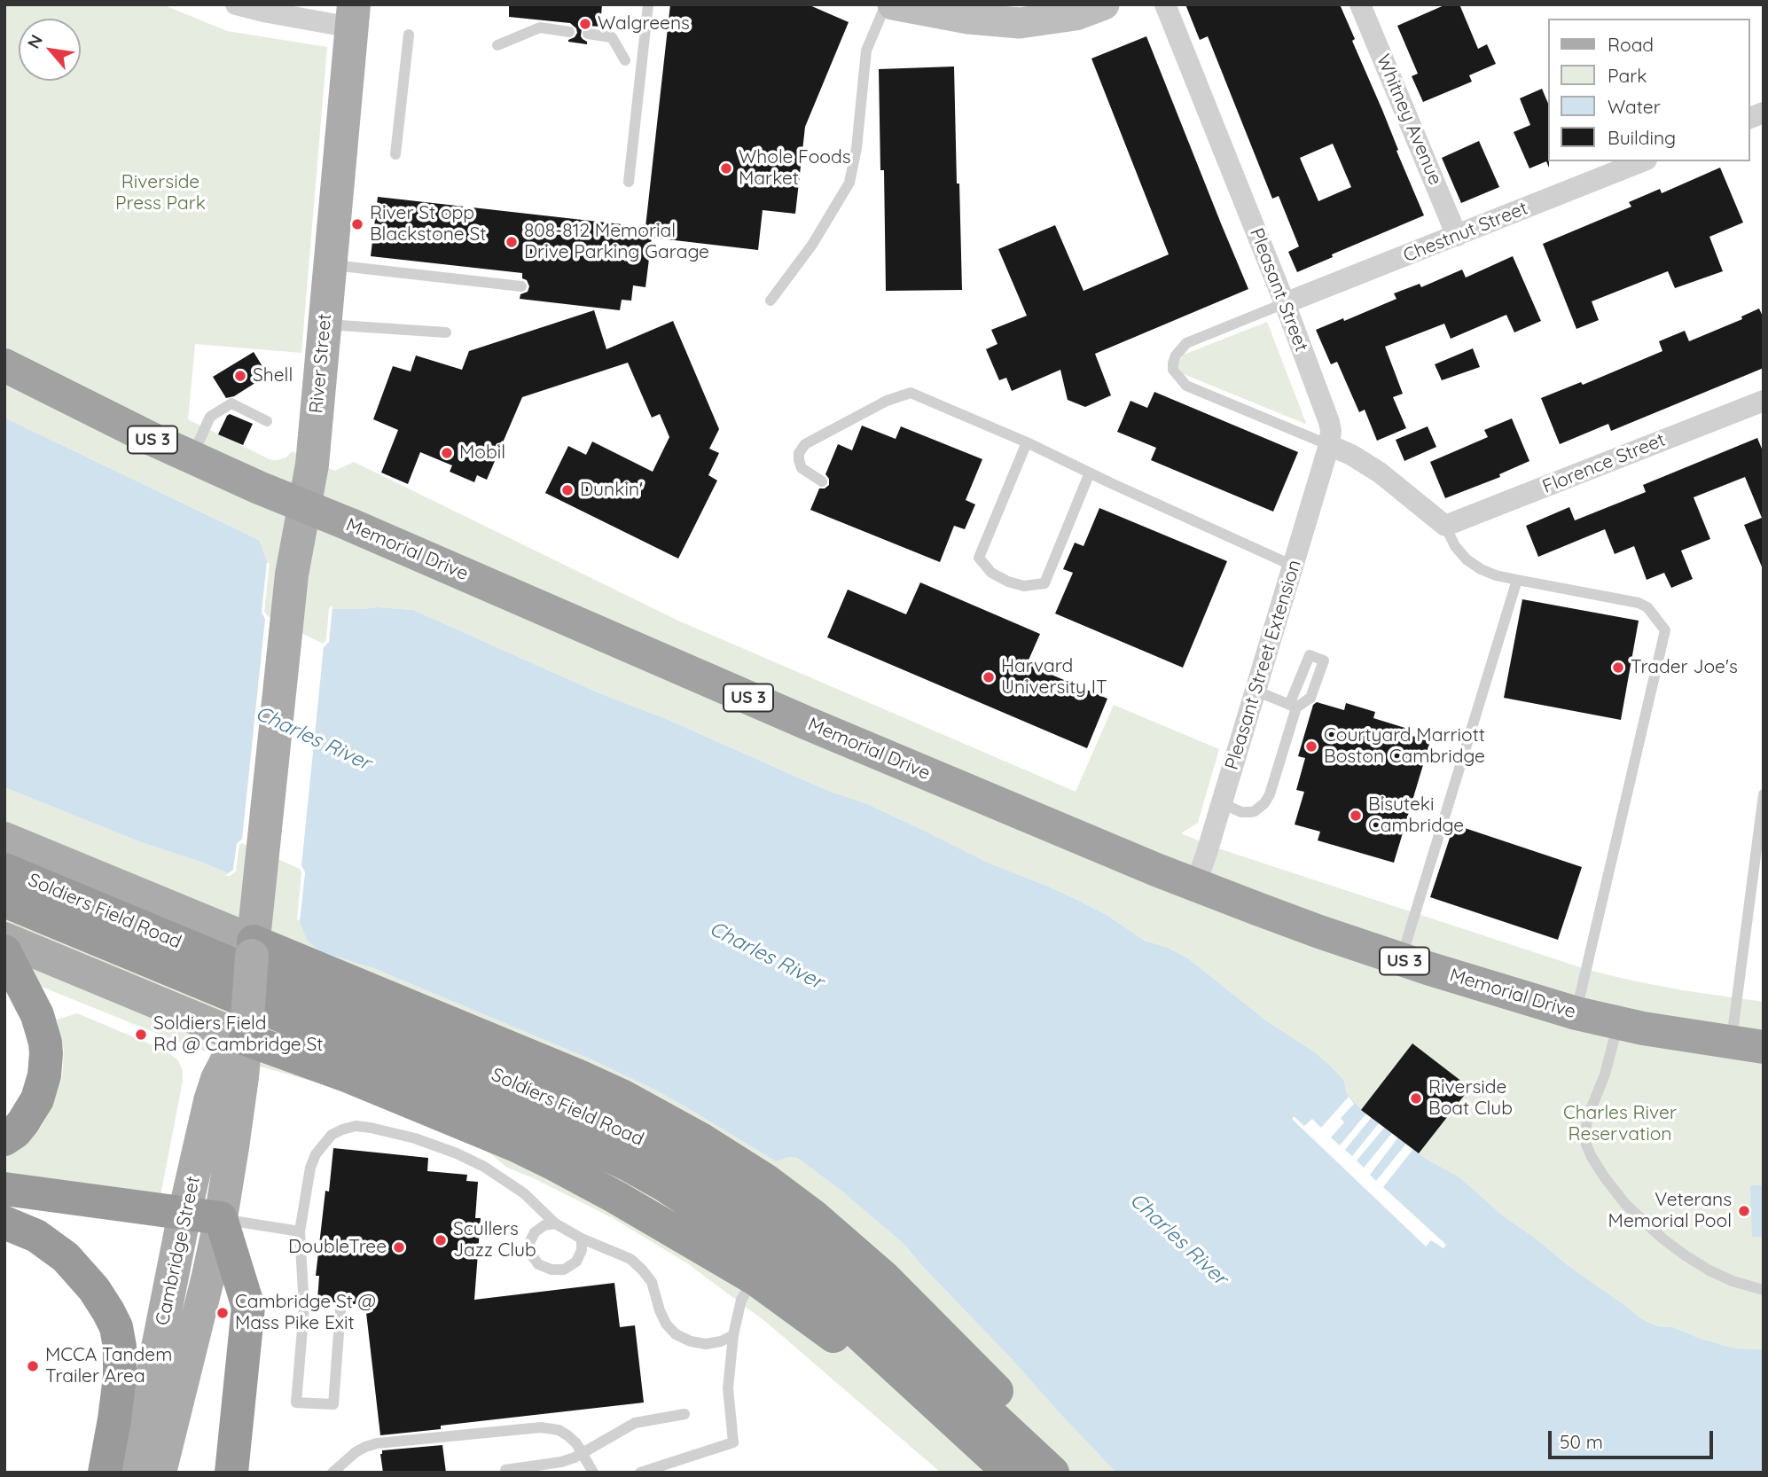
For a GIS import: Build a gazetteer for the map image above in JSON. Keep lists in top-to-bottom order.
{
  "streets": {
    "highway": ["US 3", "Memorial Drive", "Soldiers Field Road"],
    "main road": ["River Street", "Cambridge Street"],
    "street": [
      "Whitney Avenue",
      "Chestnut Street",
      "Pleasant Street",
      "Florence Street",
      "Pleasant Street Extension"
    ]
  },
  "crossings": [
    ["Whitney Avenue", "Chestnut Street"],
    ["Chestnut Street", "Pleasant Street"],
    ["Pleasant Street", "Pleasant Street Extension"],
    ["River Street", "Memorial Drive"],
    ["River Street", "Cambridge Street"],
    ["Memorial Drive", "Pleasant Street Extension"]
  ],
  "water": ["Charles River"],
  "parks": ["Riverside Press Park", "Charles River Reservation"],
  "places": [
    "Walgreens",
    "Whole Foods Market",
    "River St opp Blackstone St",
    "808-812 Memorial Drive Parking Garage",
    "Shell",
    "Mobil",
    "Dunkin'",
    "Trader Joe's",
    "Harvard University IT",
    "Courtyard Marriott Boston Cambridge",
    "Bisuteki Cambridge",
    "Soldiers Field Rd @ Cambridge St",
    "Riverside Boat Club",
    "Veterans Memorial Pool",
    "Scullers Jazz Club",
    "DoubleTree",
    "Cambridge St @ Mass Pike Exit",
    "MCCA Tandem Trailer Area"
  ],
  "legend": [
    "Road",
    "Park",
    "Water",
    "Building"
  ],
  "scale_bar": "50 m",
  "north": "top left"
}
